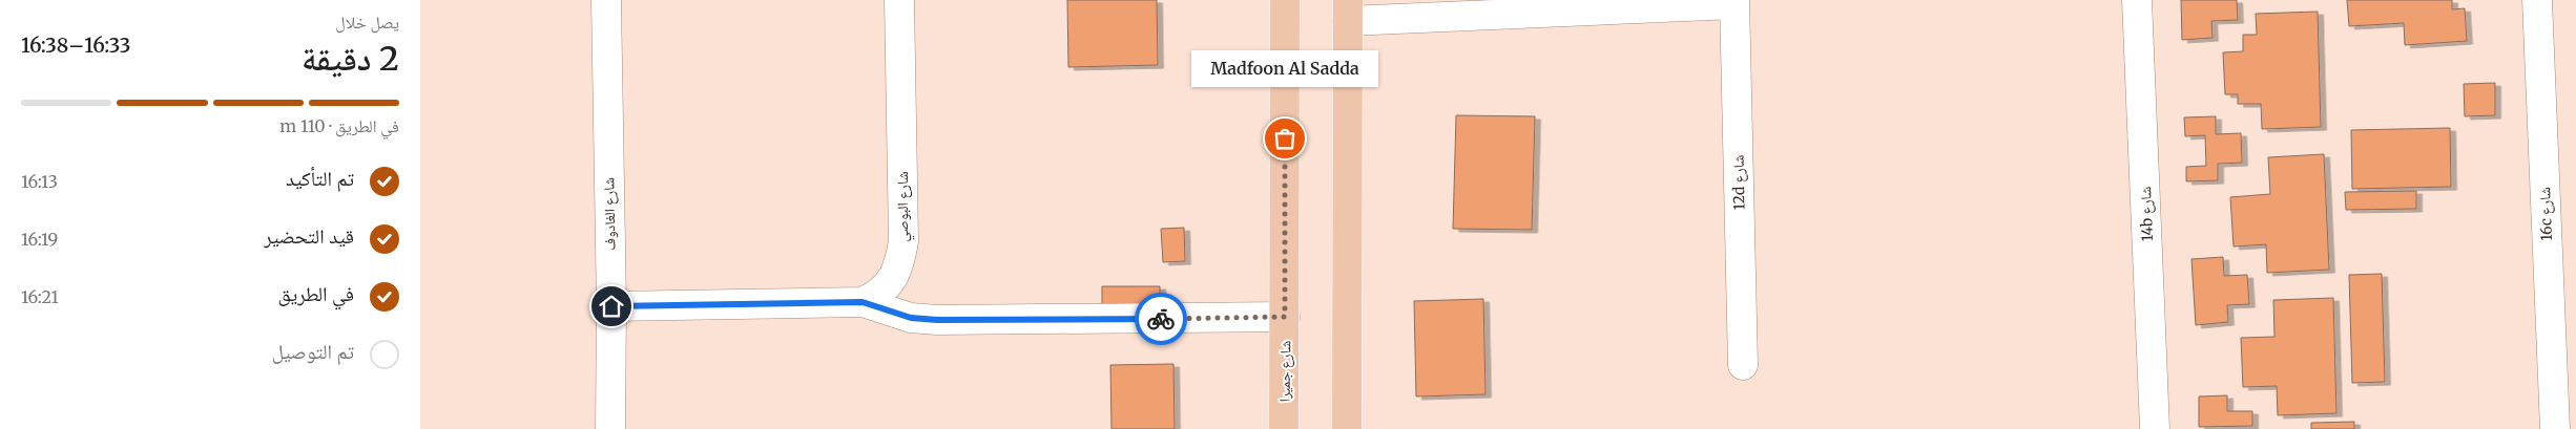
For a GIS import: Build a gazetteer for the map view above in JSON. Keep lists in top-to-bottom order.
{
  "streets": {
    "main road": ["شارع جميرا"],
    "street": [
      "12d شارع",
      "شارع البوصي",
      "شارع الغادوف",
      "14b شارع",
      "16c شارع"
    ]
  },
  "crossings": [
    ["شارع البوصي", "شارع الغادوف"]
  ],
  "places": ["Madfoon Al Sadda"],
  "page": {
    "heading": ["2 دقيقة", "يصل خلال", "16:33–16:38"],
    "bubble": "Madfoon Al Sadda",
    "bar": "في الطريق · 110 m",
    "list": [
      ["تم التأكيد", "16:13"],
      ["قيد التحضير", "16:19"],
      ["في الطريق", "16:21"],
      "تم التوصيل"
    ]
  }
}
